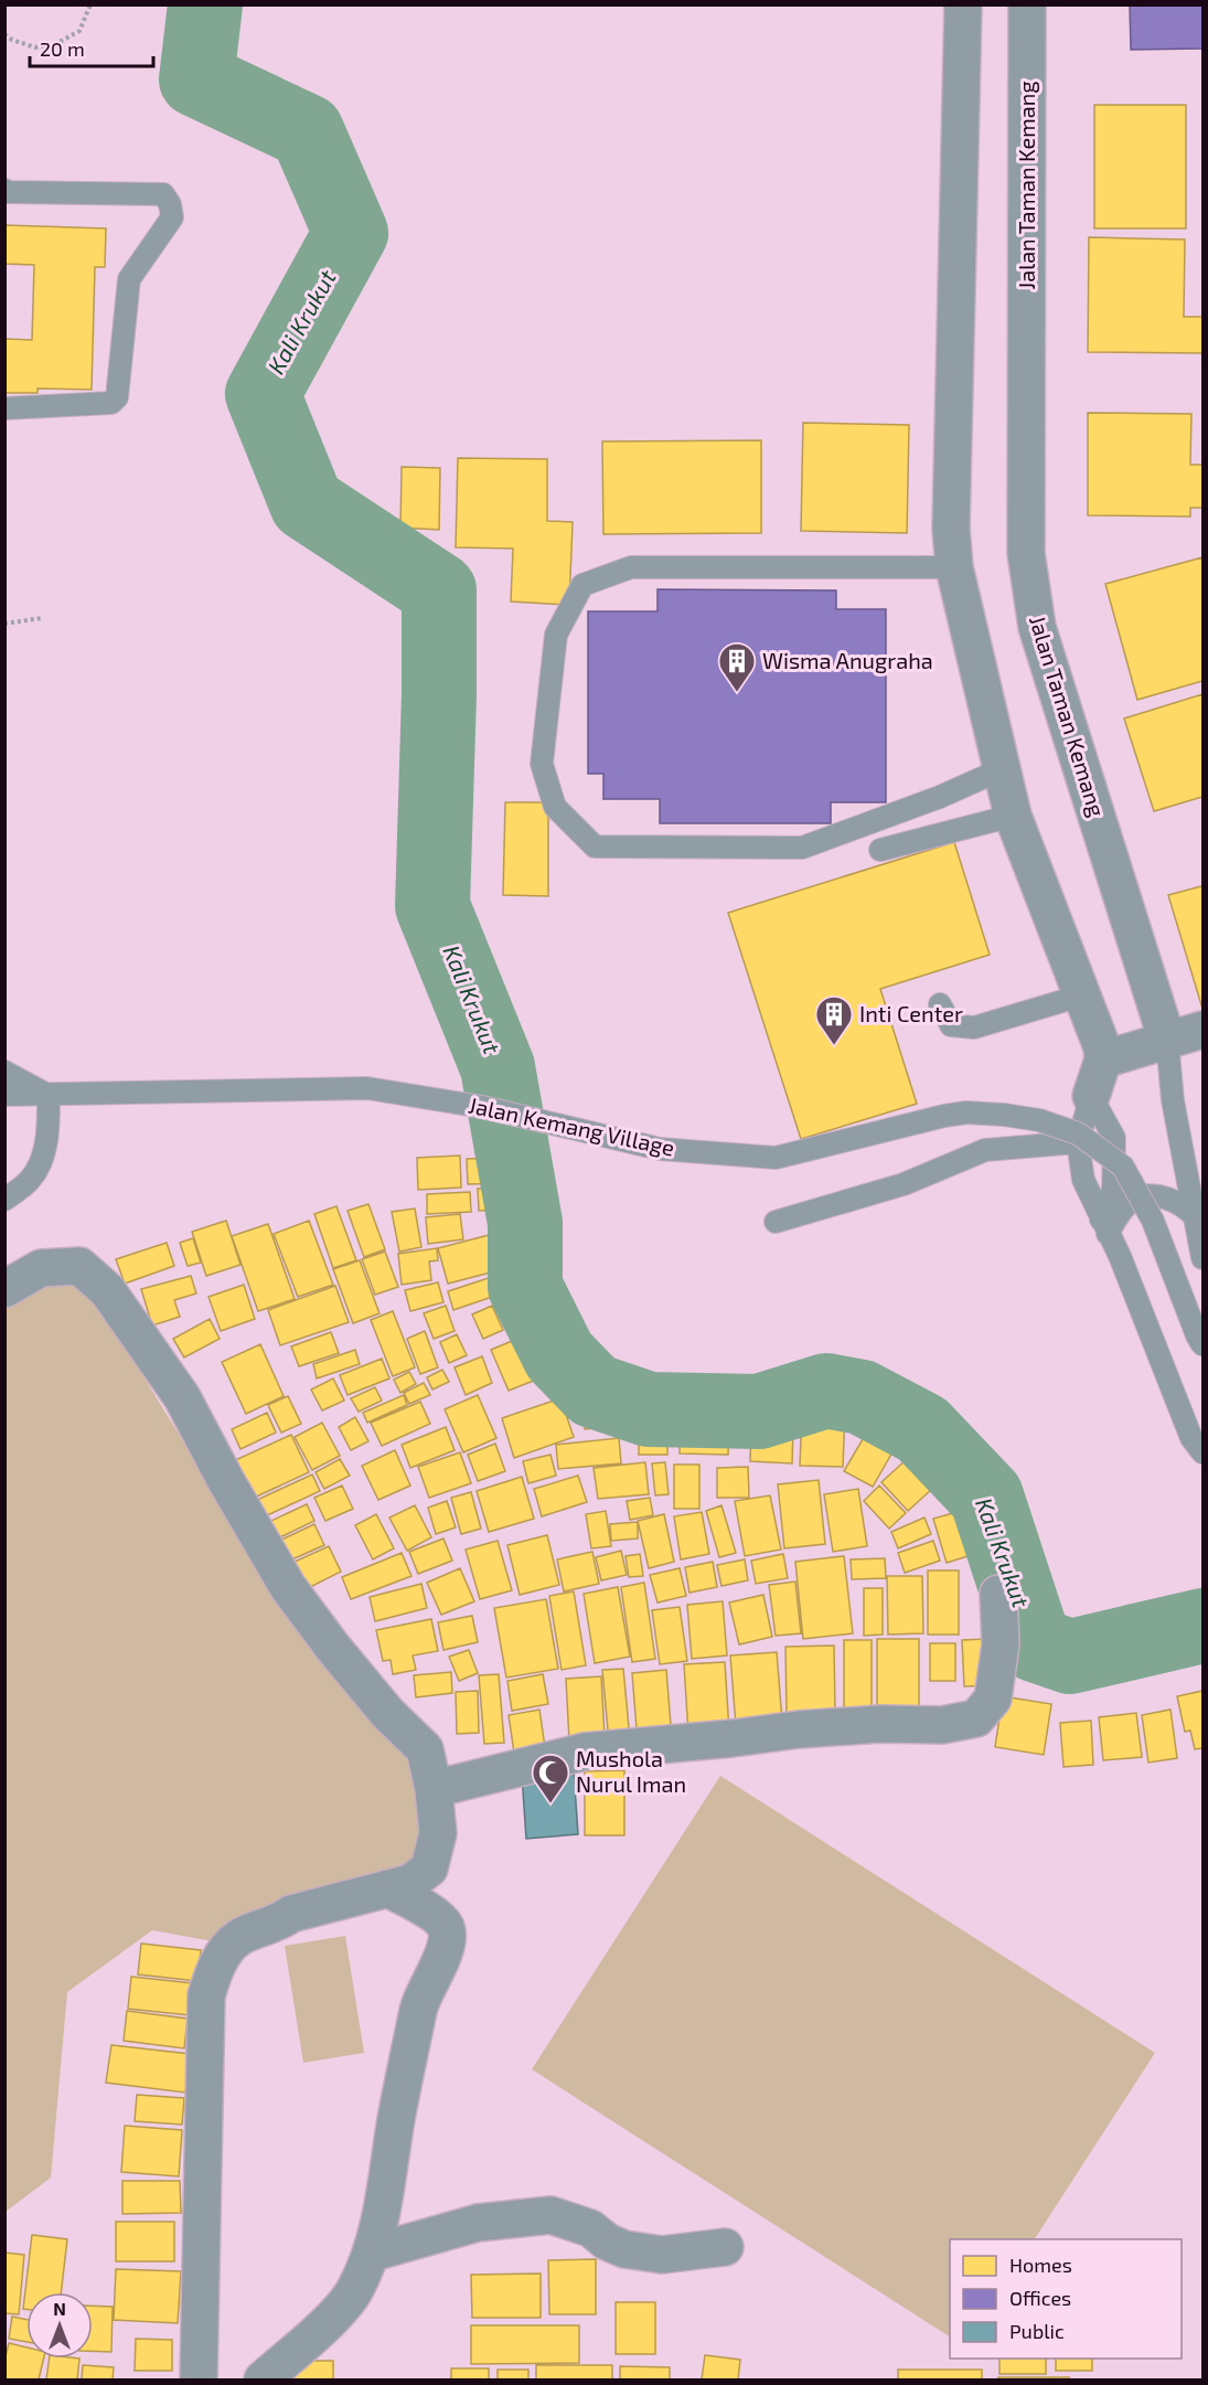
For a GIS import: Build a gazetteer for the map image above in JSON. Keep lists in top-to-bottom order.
{
  "streets": {
    "street": ["Jalan Taman Kemang"],
    "lane": ["Jalan Kemang Village"]
  },
  "water": ["Kali Krukut"],
  "places": {
    "building": ["Wisma Anugraha", "Inti Center"],
    "mosque": ["Mushola Nurul Iman"]
  },
  "legend": ["Homes", "Offices", "Public"],
  "scale_bar": "20 m",
  "north": "top"
}
